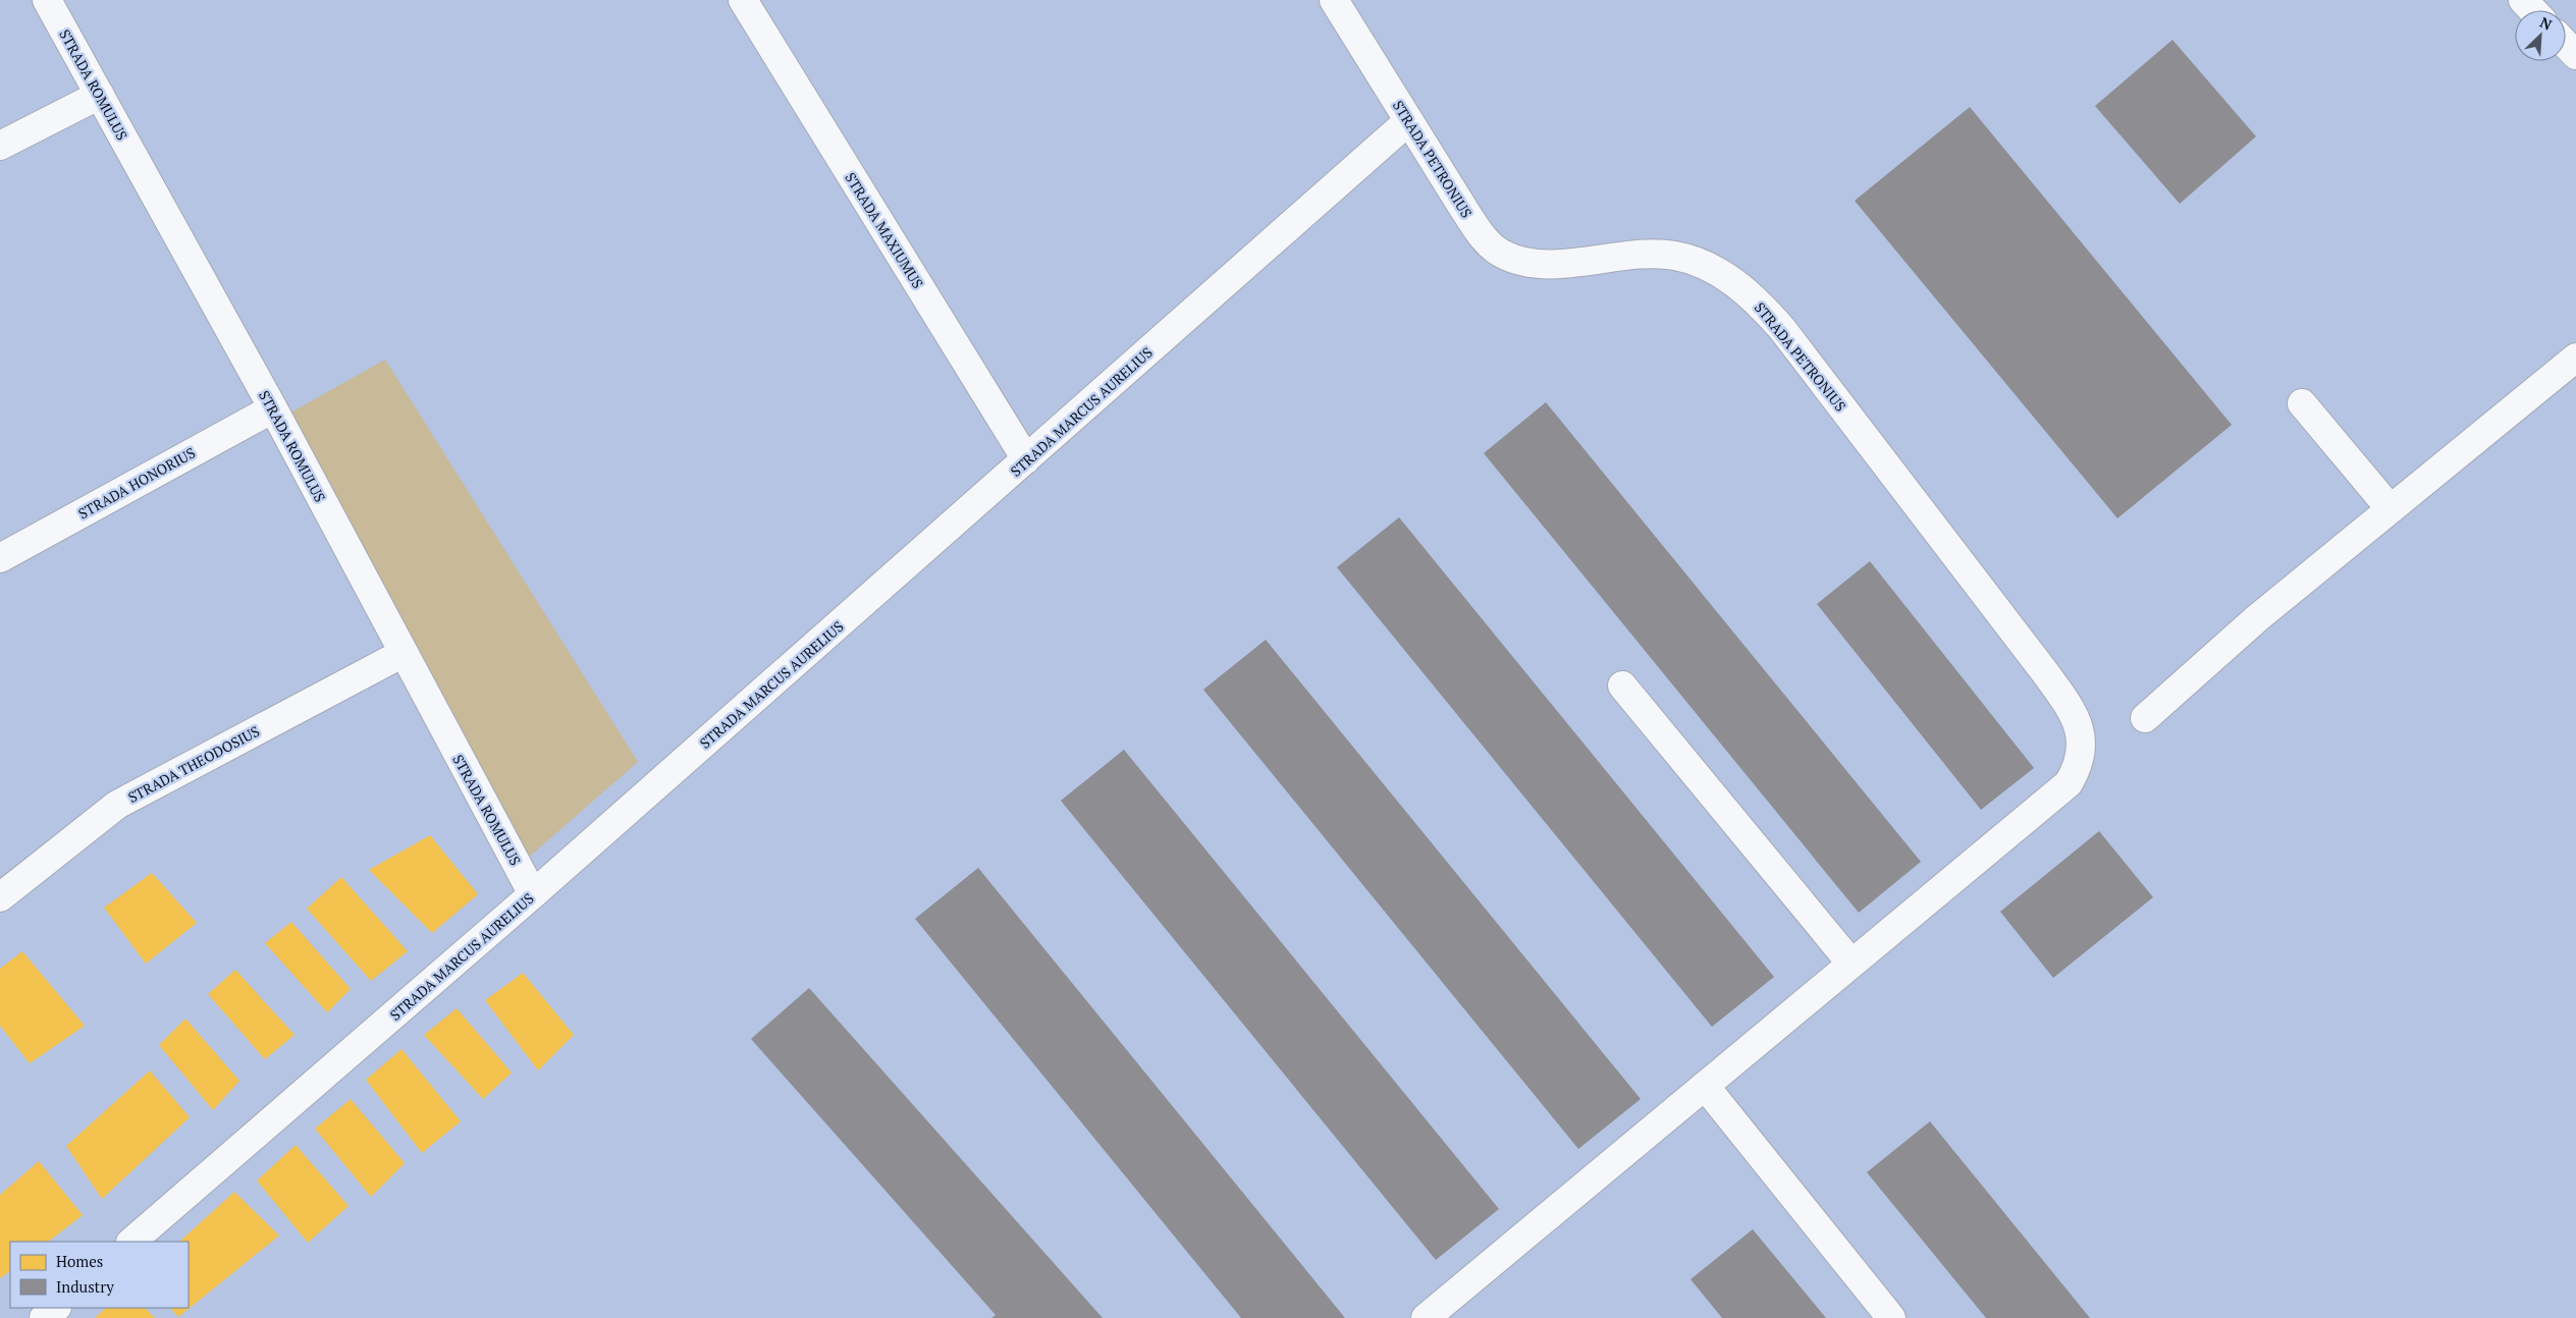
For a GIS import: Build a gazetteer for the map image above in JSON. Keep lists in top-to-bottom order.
{
  "streets": {
    "street": [
      "STRADA ROMULUS",
      "STRADA PETRONIUS",
      "STRADA MAXIUMUS",
      "STRADA MARCUS AURELIUS",
      "STRADA HONORIUS",
      "STRADA THEODOSIUS"
    ]
  },
  "crossings": [
    ["STRADA ROMULUS", "STRADA MARCUS AURELIUS"],
    ["STRADA ROMULUS", "STRADA HONORIUS"],
    ["STRADA ROMULUS", "STRADA THEODOSIUS"],
    ["STRADA PETRONIUS", "STRADA MARCUS AURELIUS"],
    ["STRADA MAXIUMUS", "STRADA MARCUS AURELIUS"]
  ],
  "legend": ["Homes", "Industry"],
  "north": "top right"
}
